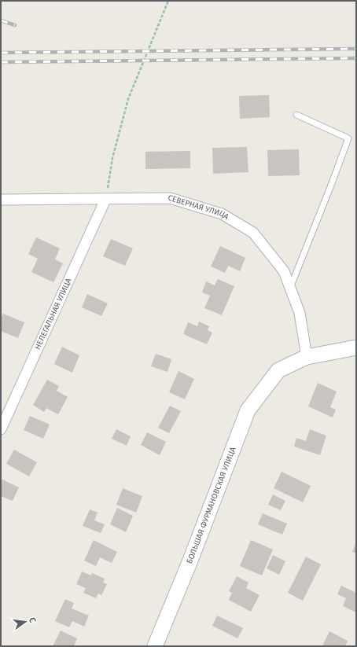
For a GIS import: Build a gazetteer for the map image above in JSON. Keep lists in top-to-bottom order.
{
  "streets": {
    "main road": ["БОЛЬШАЯ ФУРМАНОВСКАЯ УЛИЦА"],
    "street": ["СЕВЕРНАЯ УЛИЦА", "НЕЛЕГАЛЬНАЯ УЛИЦА"]
  },
  "crossings": [
    ["СЕВЕРНАЯ УЛИЦА", "НЕЛЕГАЛЬНАЯ УЛИЦА"],
    ["СЕВЕРНАЯ УЛИЦА", "БОЛЬШАЯ ФУРМАНОВСКАЯ УЛИЦА"]
  ],
  "north": "right"
}
